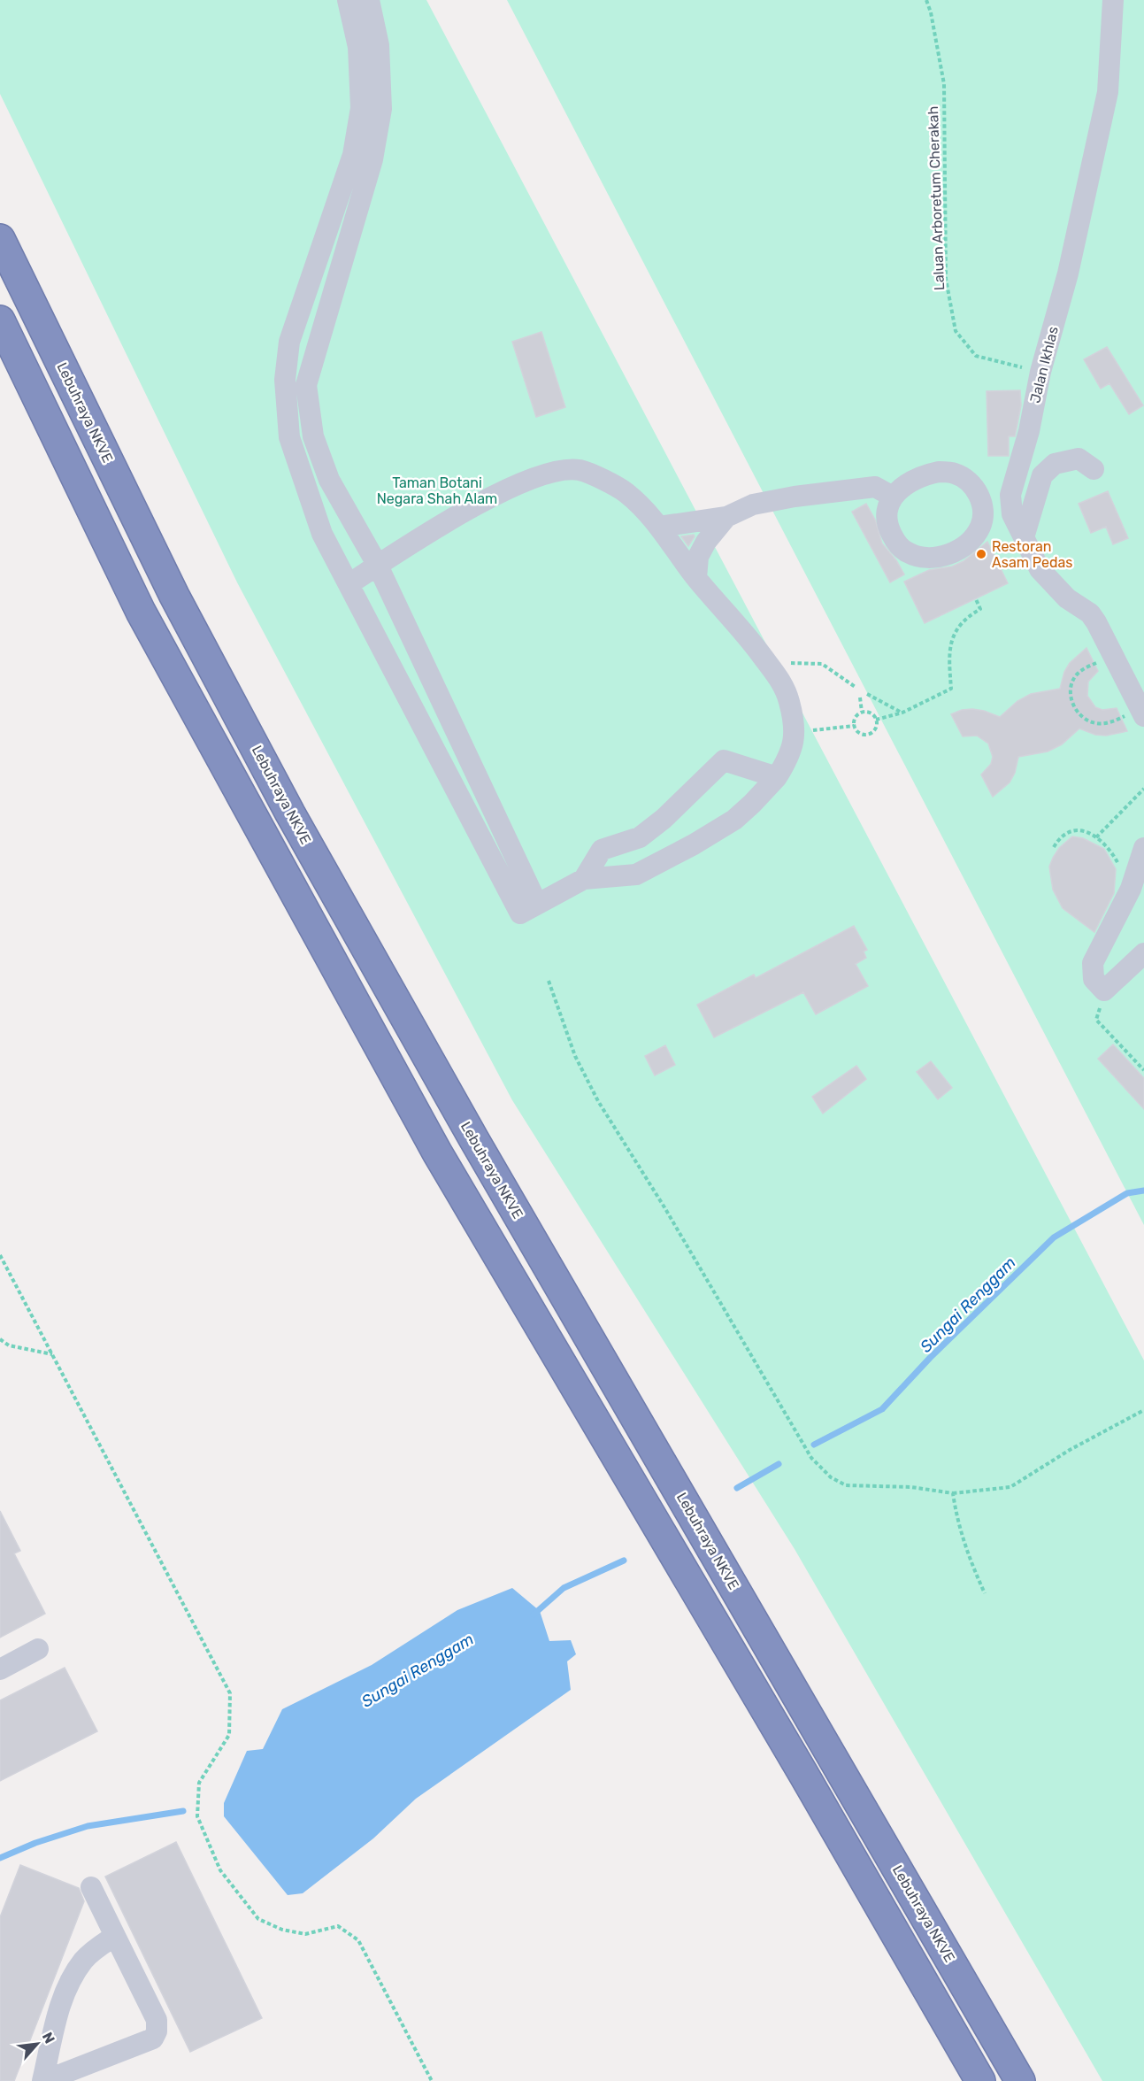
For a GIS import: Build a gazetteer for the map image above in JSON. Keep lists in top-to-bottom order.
{
  "streets": {
    "highway": ["Lebuhraya NKVE"],
    "street": ["Jalan Ikhlas"],
    "path": ["Laluan Arboretum Cherakah"]
  },
  "crossings": [
    ["Laluan Arboretum Cherakah", "Jalan Ikhlas"]
  ],
  "water": ["Sungai Renggam"],
  "parks": ["Taman Botani Negara Shah Alam"],
  "places": ["Restoran Asam Pedas"],
  "north": "top right"
}
